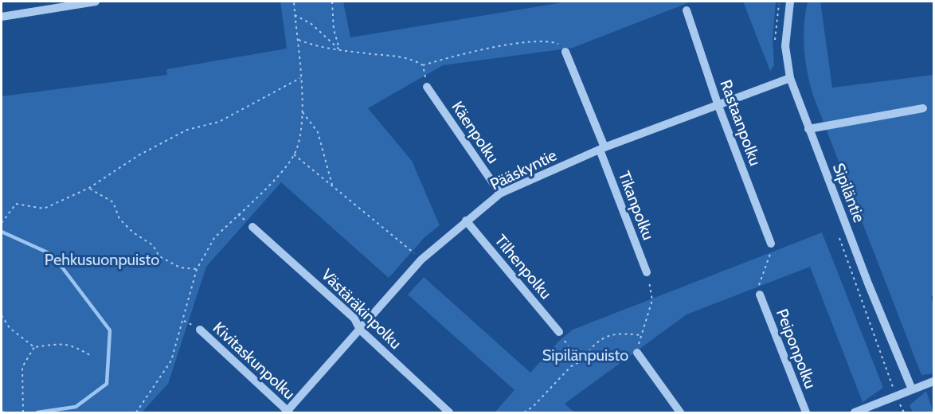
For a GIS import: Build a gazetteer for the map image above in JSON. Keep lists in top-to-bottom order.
{
  "streets": {
    "street": [
      "Rastaanpolku",
      "Käenpolku",
      "Pääskyntie",
      "Sipiläntie",
      "Tikanpolku",
      "Tilhenpolku",
      "Västäräkinpolku",
      "Peiponpolku",
      "Kivitaskunpolku"
    ]
  },
  "crossings": [
    ["Rastaanpolku", "Pääskyntie"],
    ["Käenpolku", "Pääskyntie"],
    ["Pääskyntie", "Sipiläntie"],
    ["Pääskyntie", "Tikanpolku"],
    ["Pääskyntie", "Tilhenpolku"],
    ["Pääskyntie", "Västäräkinpolku"],
    ["Pääskyntie", "Kivitaskunpolku"]
  ],
  "parks": ["Pehkusuonpuisto", "Sipilänpuisto"]
}
